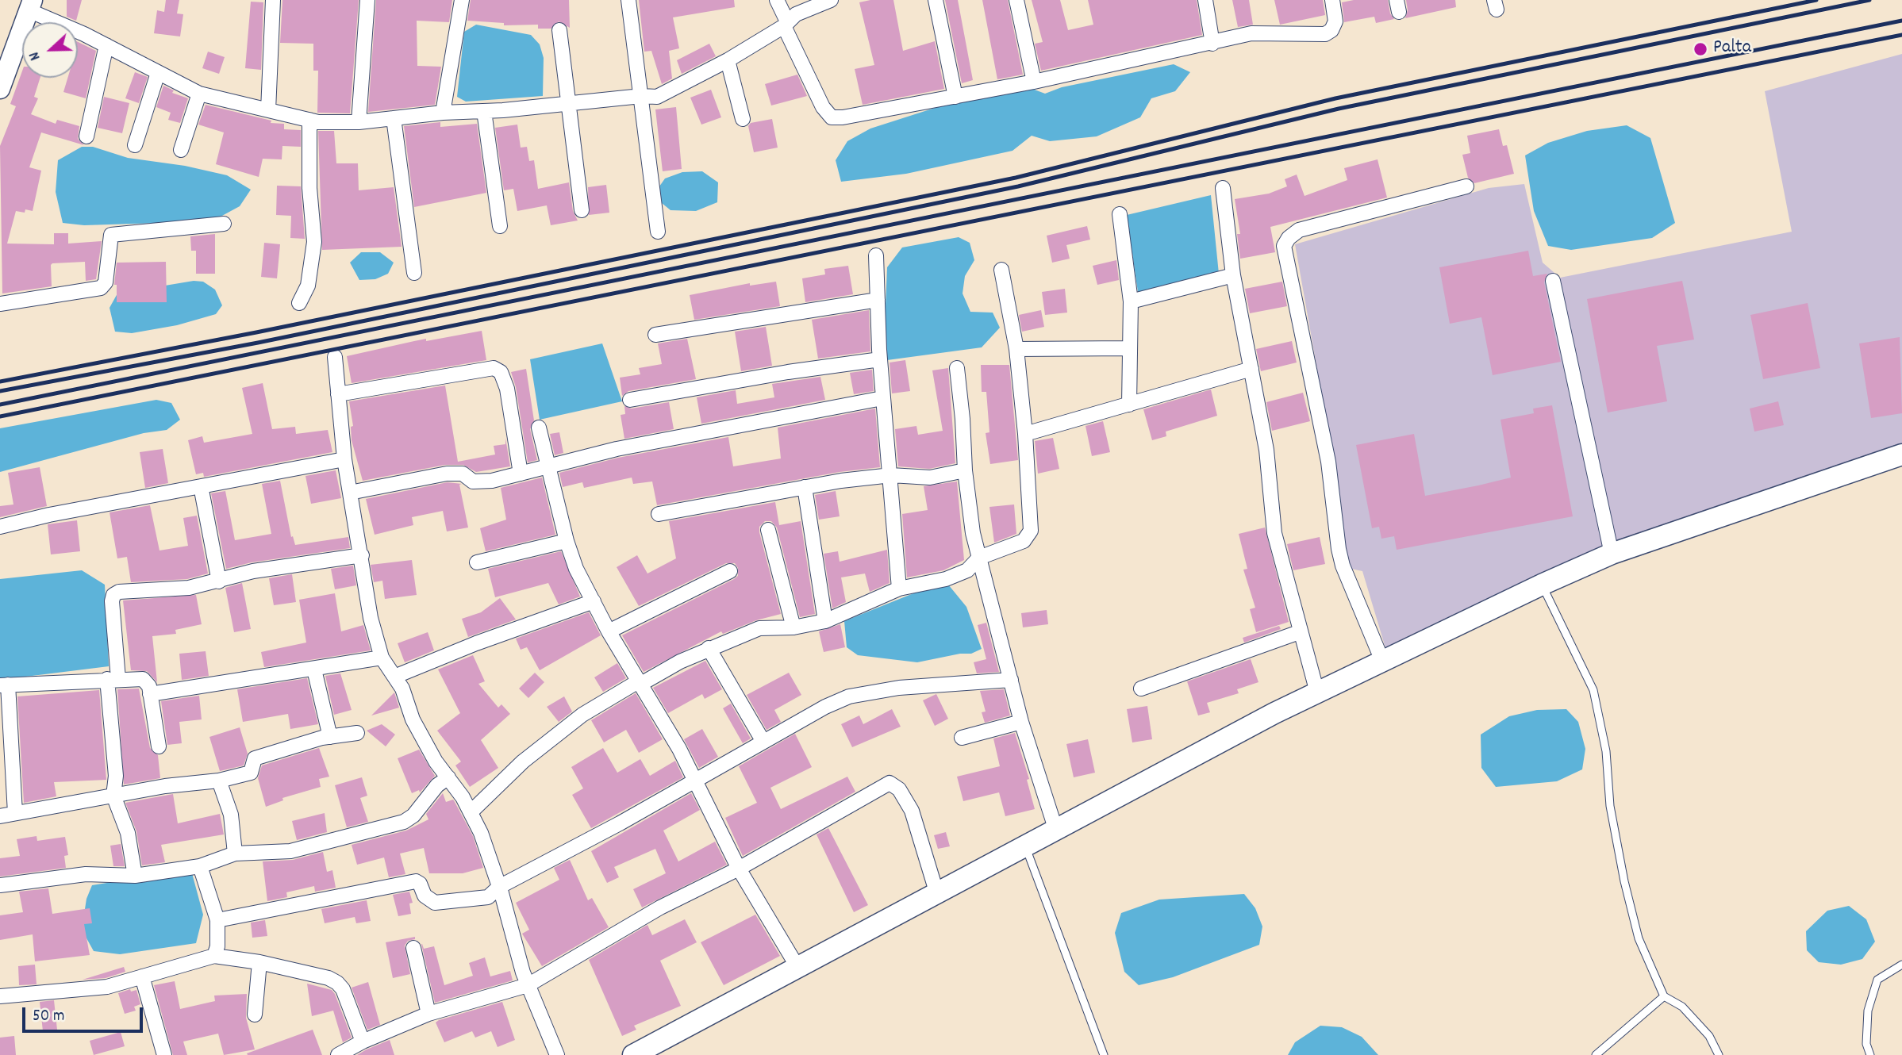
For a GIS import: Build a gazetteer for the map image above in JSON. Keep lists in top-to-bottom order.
{
  "places": ["Palta"],
  "scale_bar": "50 m",
  "north": "left"
}
